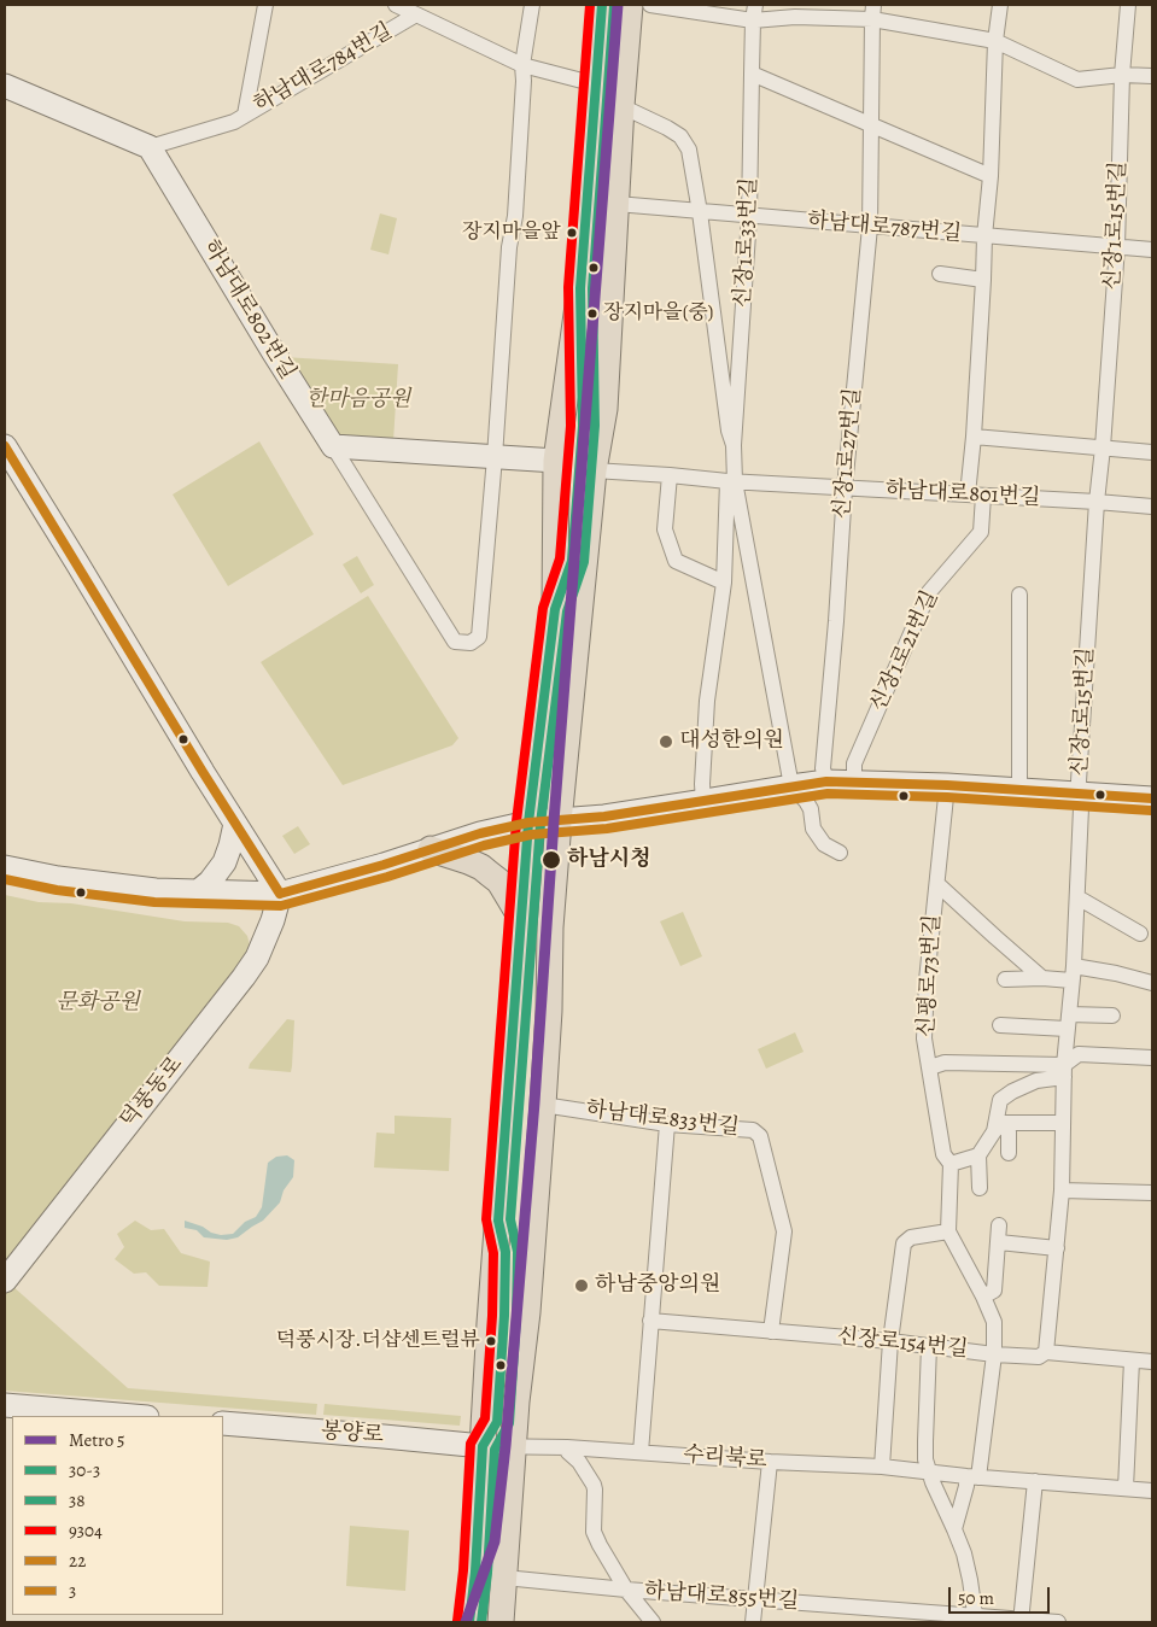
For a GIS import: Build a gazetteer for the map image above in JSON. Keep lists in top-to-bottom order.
{
  "streets": {
    "street": [
      "하남대로784번길",
      "신장1로15번길",
      "하남대로787번길",
      "신장1로33번길",
      "하남대로802번길",
      "신장1로27번길",
      "하남대로801번길",
      "신장1로21번길",
      "신평로73번길",
      "덕풍동로",
      "하남대로833번길",
      "신장로154번길",
      "봉양로",
      "수리북로",
      "하남대로855번길"
    ]
  },
  "crossings": [
    ["하남대로784번길", "하남대로802번길"],
    ["신장1로15번길", "하남대로787번길"],
    ["신장1로15번길", "하남대로801번길"],
    ["신장1로15번길", "신장로154번길"],
    ["하남대로787번길", "신장1로33번길"],
    ["하남대로787번길", "신장1로27번길"],
    ["신장1로33번길", "하남대로801번길"],
    ["신장1로27번길", "하남대로801번길"],
    ["하남대로801번길", "신장1로21번길"],
    ["하남대로833번길", "신장로154번길"],
    ["봉양로", "수리북로"]
  ],
  "parks": ["한마음공원", "문화공원"],
  "places": [
    "장지마을앞",
    "장지마을(중)",
    "대성한의원",
    "하남시청",
    "하남중앙의원",
    "덕풍시장.더샵센트럴뷰"
  ],
  "lines": [
    "metro line 5",
    "transit line 30-3",
    "transit line 9304",
    "transit line 38",
    "transit line 22",
    "transit line 3"
  ],
  "legend": [
    "Metro 5",
    "30-3",
    "38",
    "9304",
    "22",
    "3"
  ],
  "scale_bar": "50 m"
}
